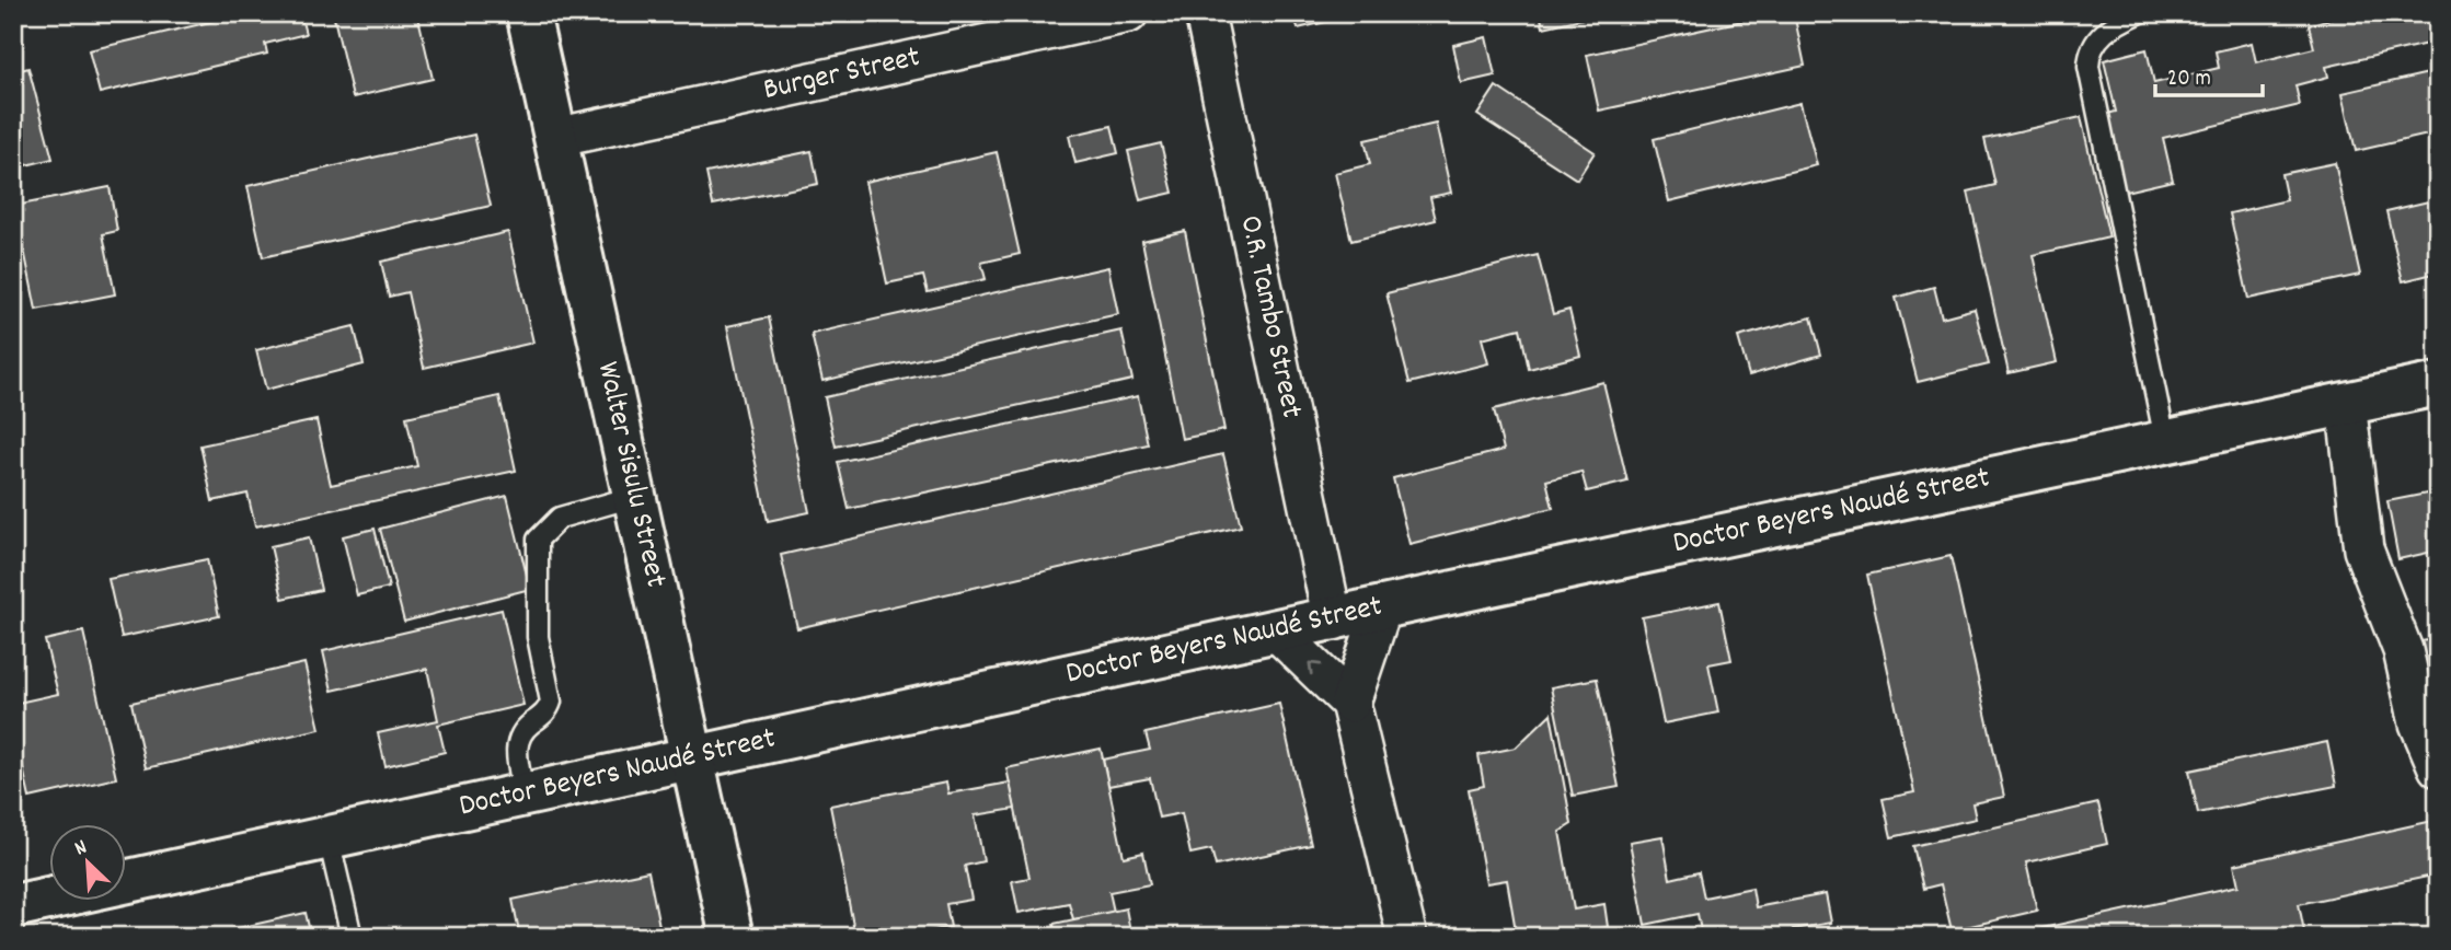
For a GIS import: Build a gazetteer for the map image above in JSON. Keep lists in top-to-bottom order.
{
  "streets": {
    "main road": ["Walter Sisulu Street", "Doctor Beyers Naudé Street"],
    "street": ["Burger Street", "O.R. Tambo Street"]
  },
  "crossings": [
    ["Burger Street", "Walter Sisulu Street"],
    ["O.R. Tambo Street", "Doctor Beyers Naudé Street"],
    ["Walter Sisulu Street", "Doctor Beyers Naudé Street"]
  ],
  "scale_bar": "20 m",
  "north": "top left"
}
